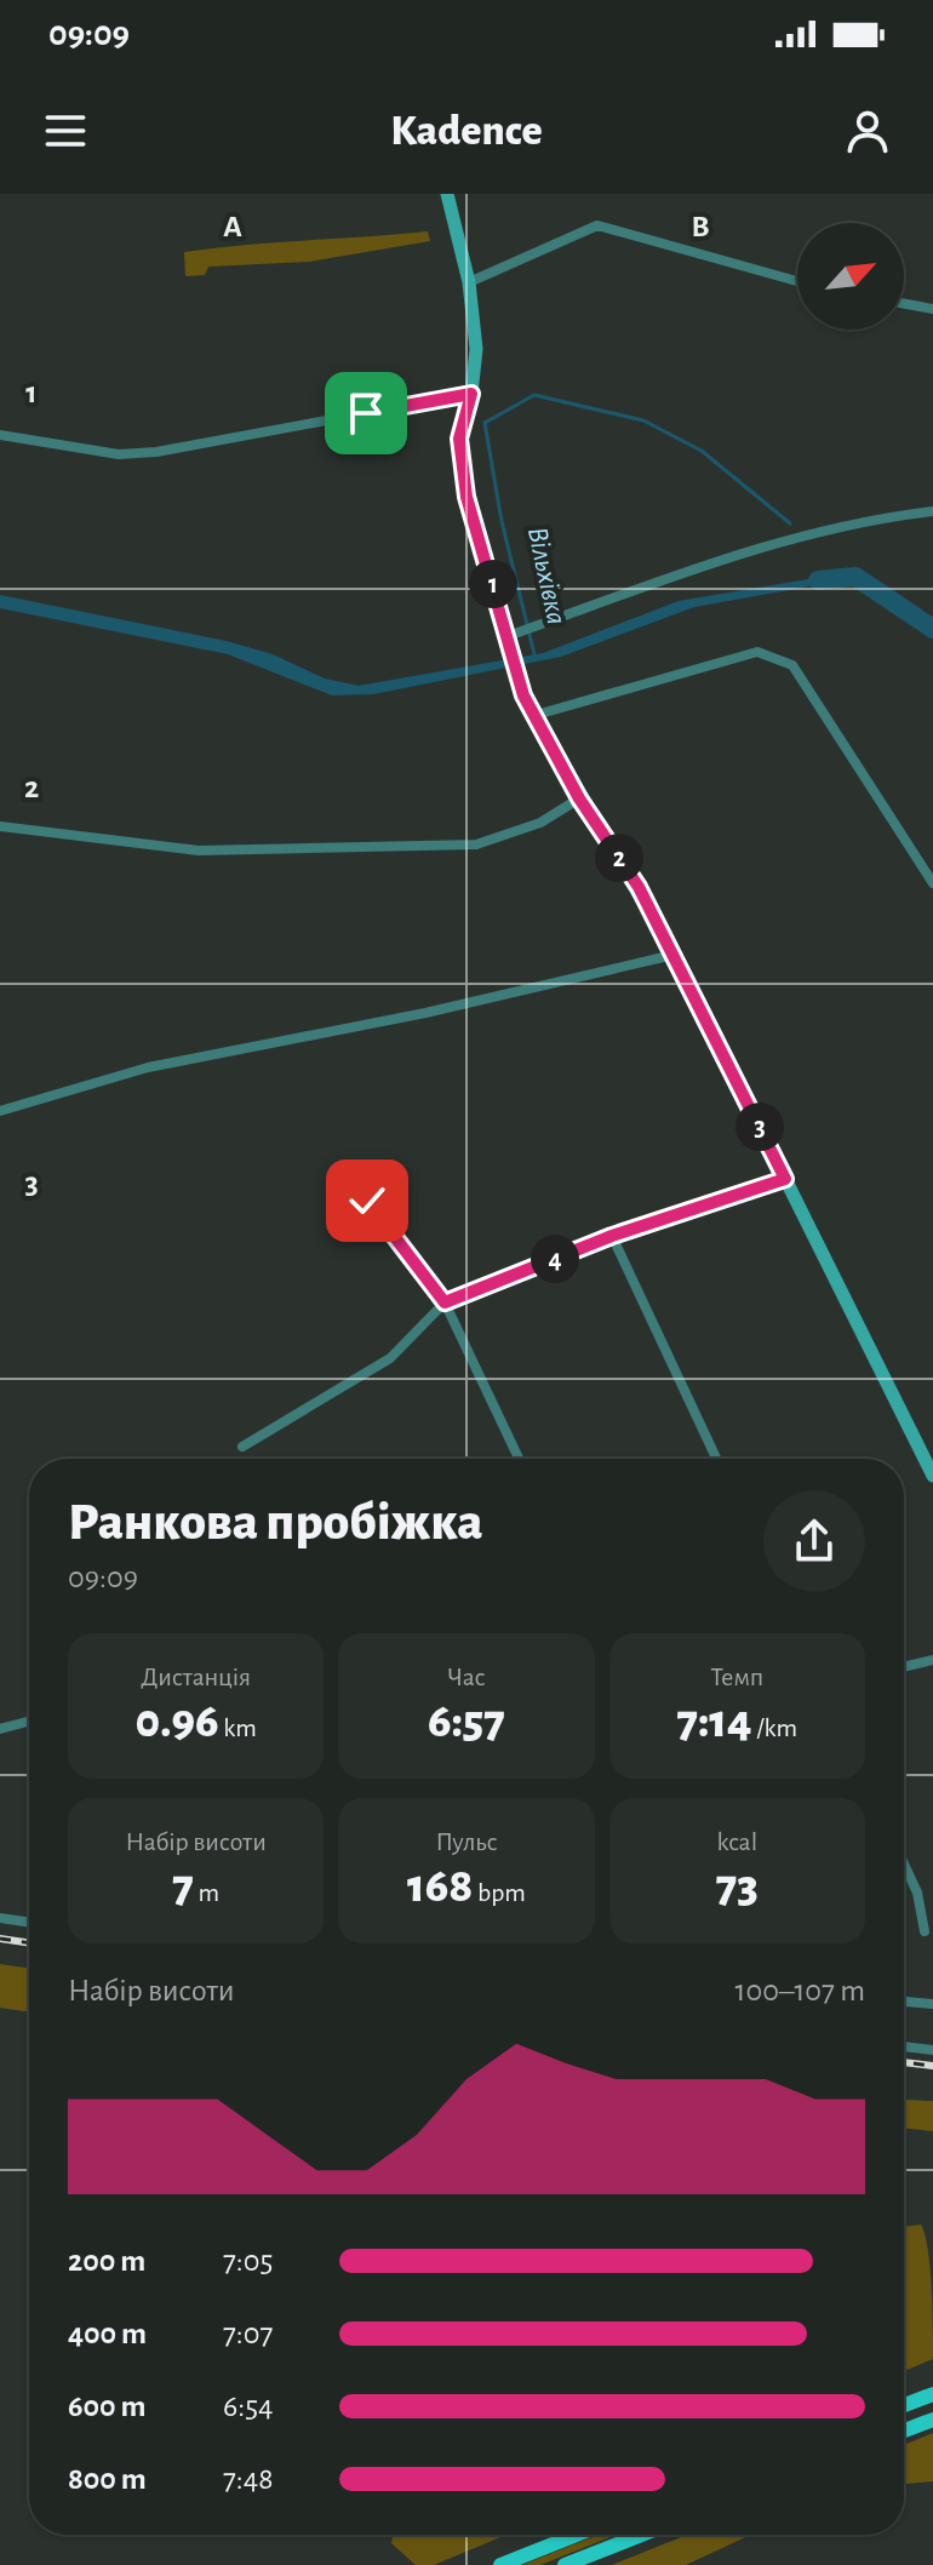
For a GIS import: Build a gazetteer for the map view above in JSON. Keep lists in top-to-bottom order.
{
  "water": ["Вільхівка"],
  "north": "top right",
  "page": {
    "status": "09:09",
    "header": "Kadence",
    "pins": [
      "1",
      "2",
      "3",
      "4"
    ],
    "heading": ["Ранкова пробіжка", "09:09"],
    "stats": [
      ["Дистанція", "0.96 km"],
      ["Час", "6:57"],
      ["Темп", "7:14 /km"],
      ["Набір висоти", "7 m"],
      ["Пульс", "168 bpm"],
      ["kcal", "73"]
    ],
    "chart": ["Набір висоти", "100–107 m"],
    "list": [
      {
        "name": "200 m",
        "note": "7:05"
      },
      {
        "name": "400 m",
        "note": "7:07"
      },
      {
        "name": "600 m",
        "note": "6:54"
      },
      {
        "name": "800 m",
        "note": "7:48"
      }
    ]
  },
  "grid": {
    "columns": ["A", "B"],
    "rows": ["1", "2", "3"]
  }
}
